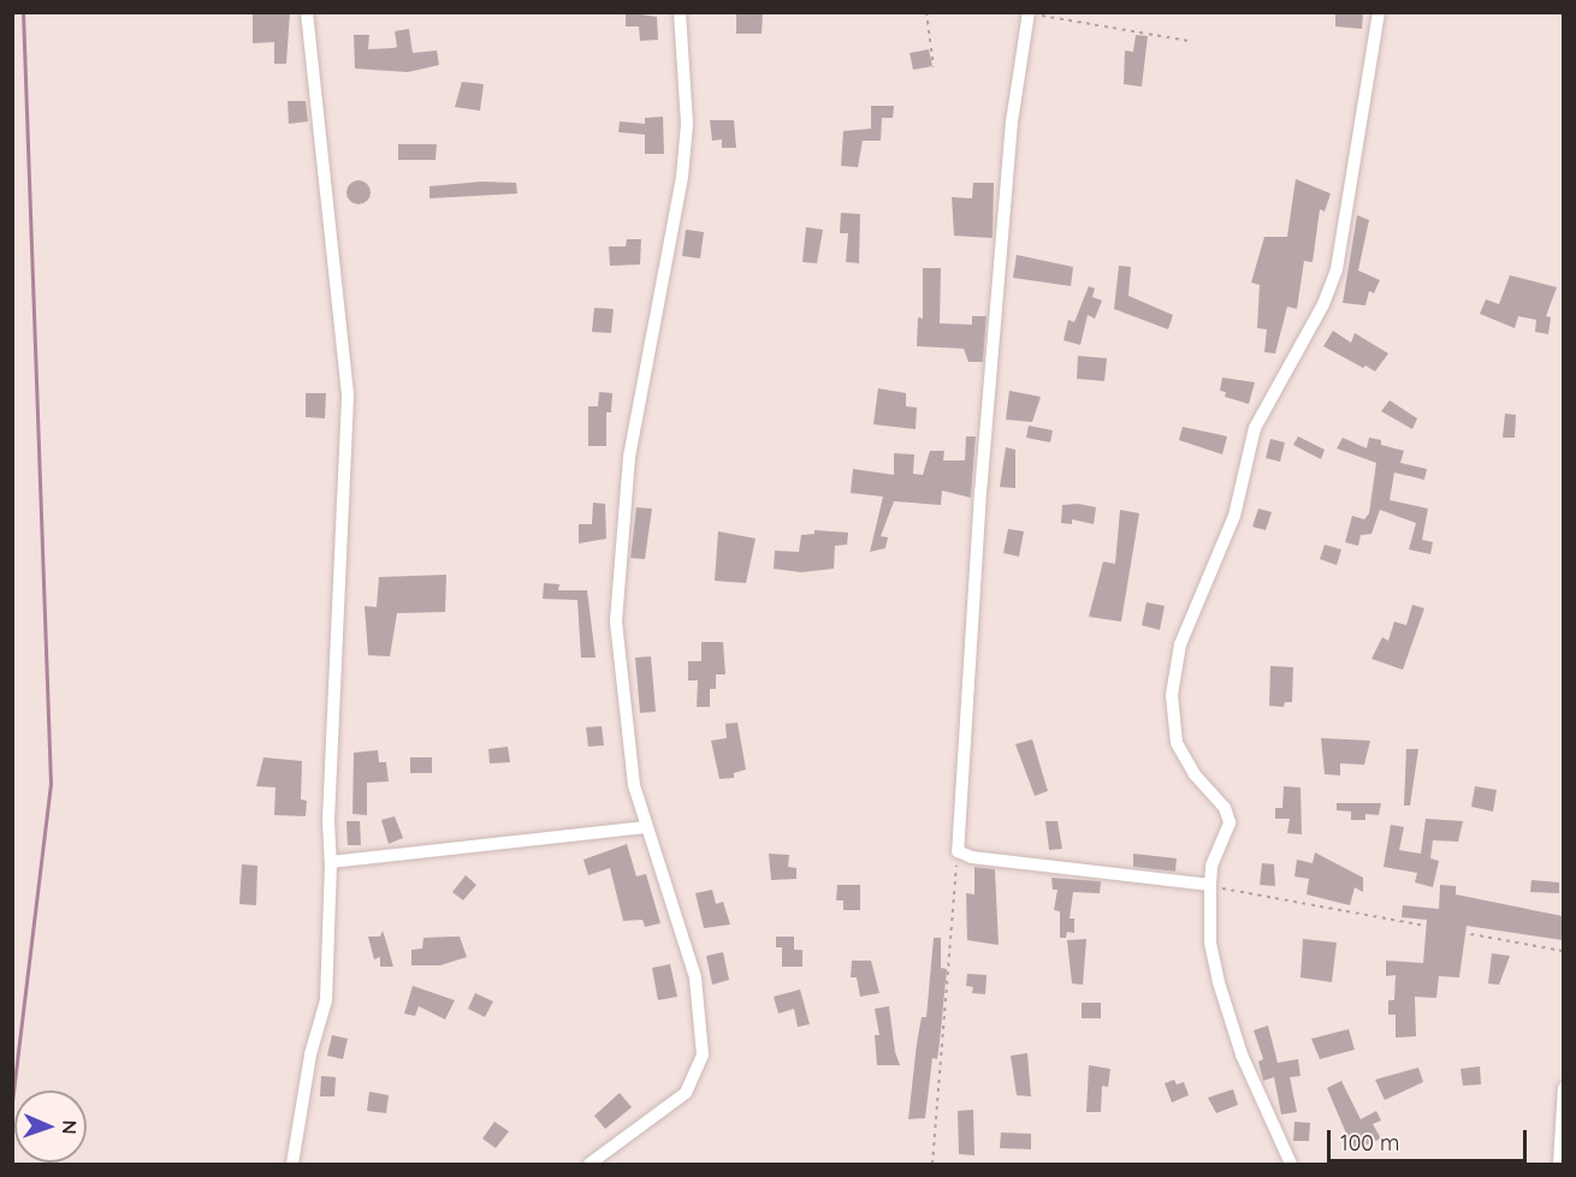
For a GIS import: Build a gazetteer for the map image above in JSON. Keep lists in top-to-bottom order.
{
  "scale_bar": "100 m",
  "north": "right"
}
